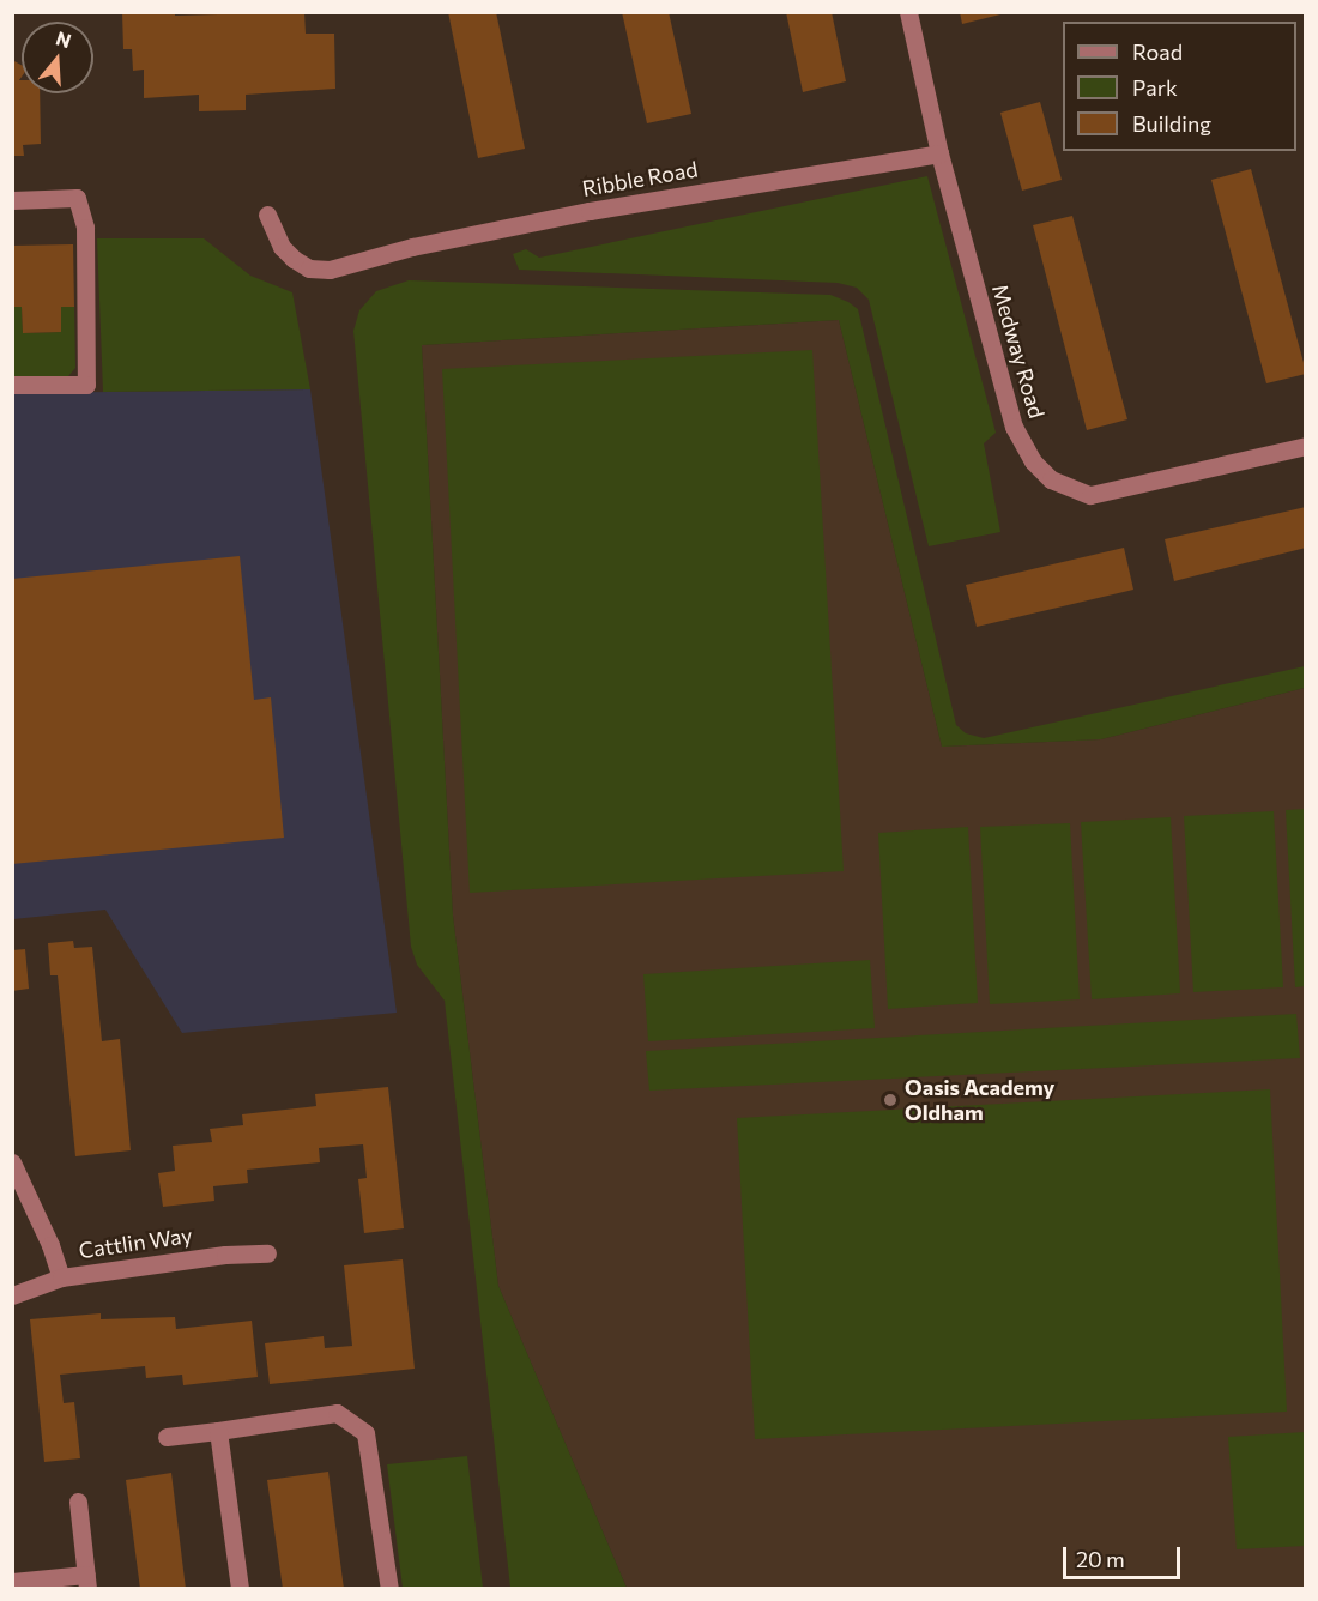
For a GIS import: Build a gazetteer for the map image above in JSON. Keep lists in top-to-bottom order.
{
  "streets": {
    "street": ["Ribble Road", "Medway Road", "Cattlin Way"]
  },
  "crossings": [
    ["Ribble Road", "Medway Road"]
  ],
  "places": ["Oasis Academy Oldham"],
  "legend": ["Road", "Park", "Building"],
  "scale_bar": "20 m",
  "north": "top"
}
